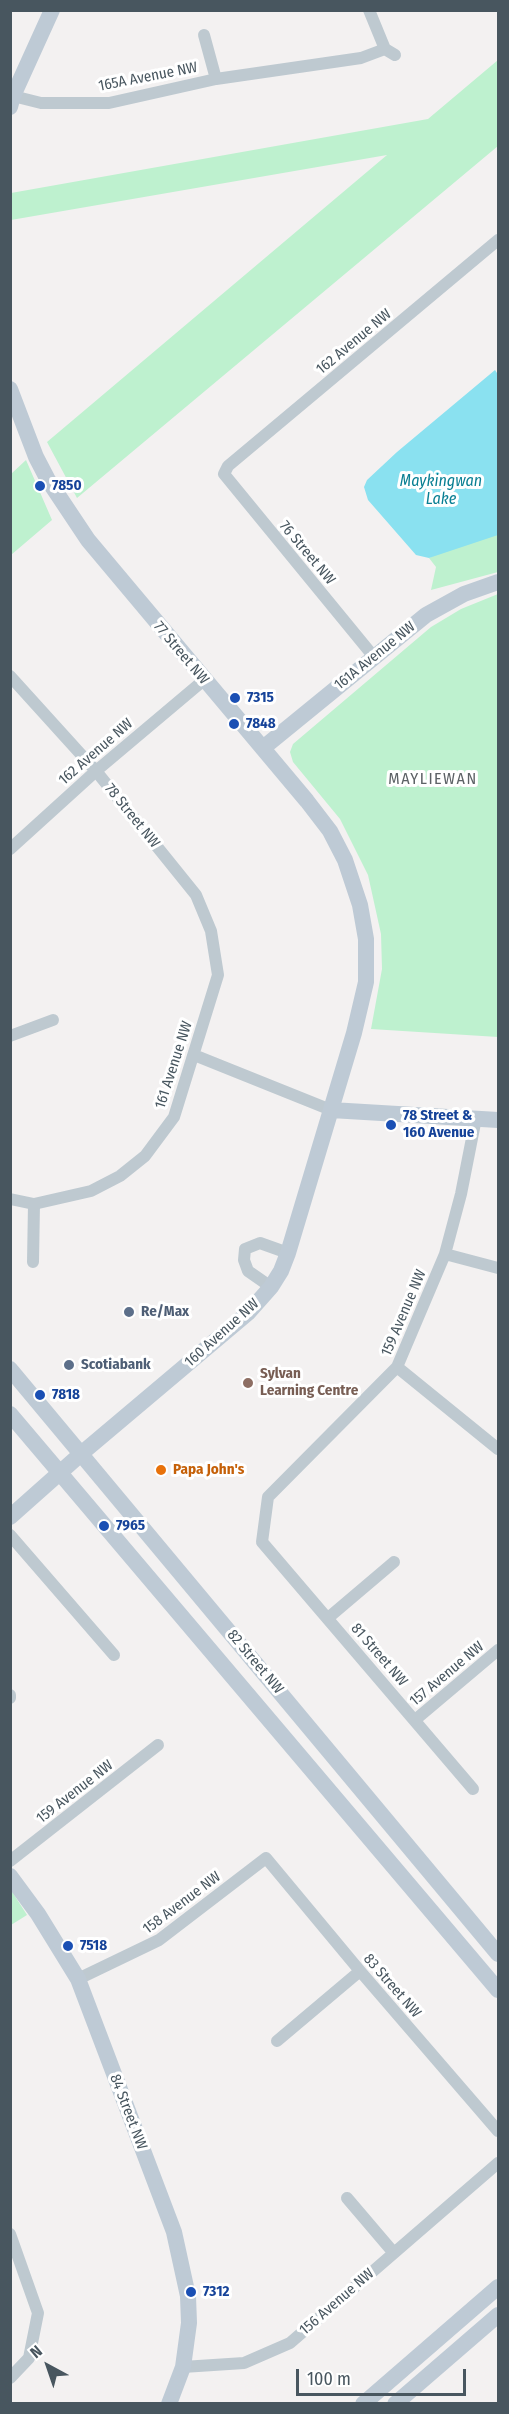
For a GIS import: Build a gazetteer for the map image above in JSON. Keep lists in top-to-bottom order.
{
  "streets": {
    "street": [
      "165A Avenue NW",
      "162 Avenue NW",
      "76 Street NW",
      "77 Street NW",
      "161A Avenue NW",
      "78 Street NW",
      "161 Avenue NW",
      "159 Avenue NW",
      "160 Avenue NW",
      "81 Street NW",
      "82 Street NW",
      "157 Avenue NW",
      "158 Avenue NW",
      "83 Street NW",
      "84 Street NW",
      "156 Avenue NW"
    ]
  },
  "crossings": [
    ["162 Avenue NW", "76 Street NW"],
    ["162 Avenue NW", "77 Street NW"],
    ["162 Avenue NW", "78 Street NW"],
    ["76 Street NW", "161A Avenue NW"],
    ["77 Street NW", "161A Avenue NW"],
    ["77 Street NW", "160 Avenue NW"],
    ["78 Street NW", "161 Avenue NW"],
    ["159 Avenue NW", "81 Street NW"],
    ["160 Avenue NW", "82 Street NW"],
    ["81 Street NW", "157 Avenue NW"],
    ["158 Avenue NW", "83 Street NW"],
    ["158 Avenue NW", "84 Street NW"],
    ["84 Street NW", "156 Avenue NW"]
  ],
  "districts": ["MAYLIEWAN"],
  "water": ["Maykingwan Lake"],
  "places": [
    "7850",
    "7315",
    "7848",
    "78 Street & 160 Avenue",
    "Re/Max",
    "Scotiabank",
    "Sylvan Learning Centre",
    "7818",
    "Papa John's",
    "7965",
    "7518",
    "7312"
  ],
  "scale_bar": "100 m",
  "north": "top left"
}
